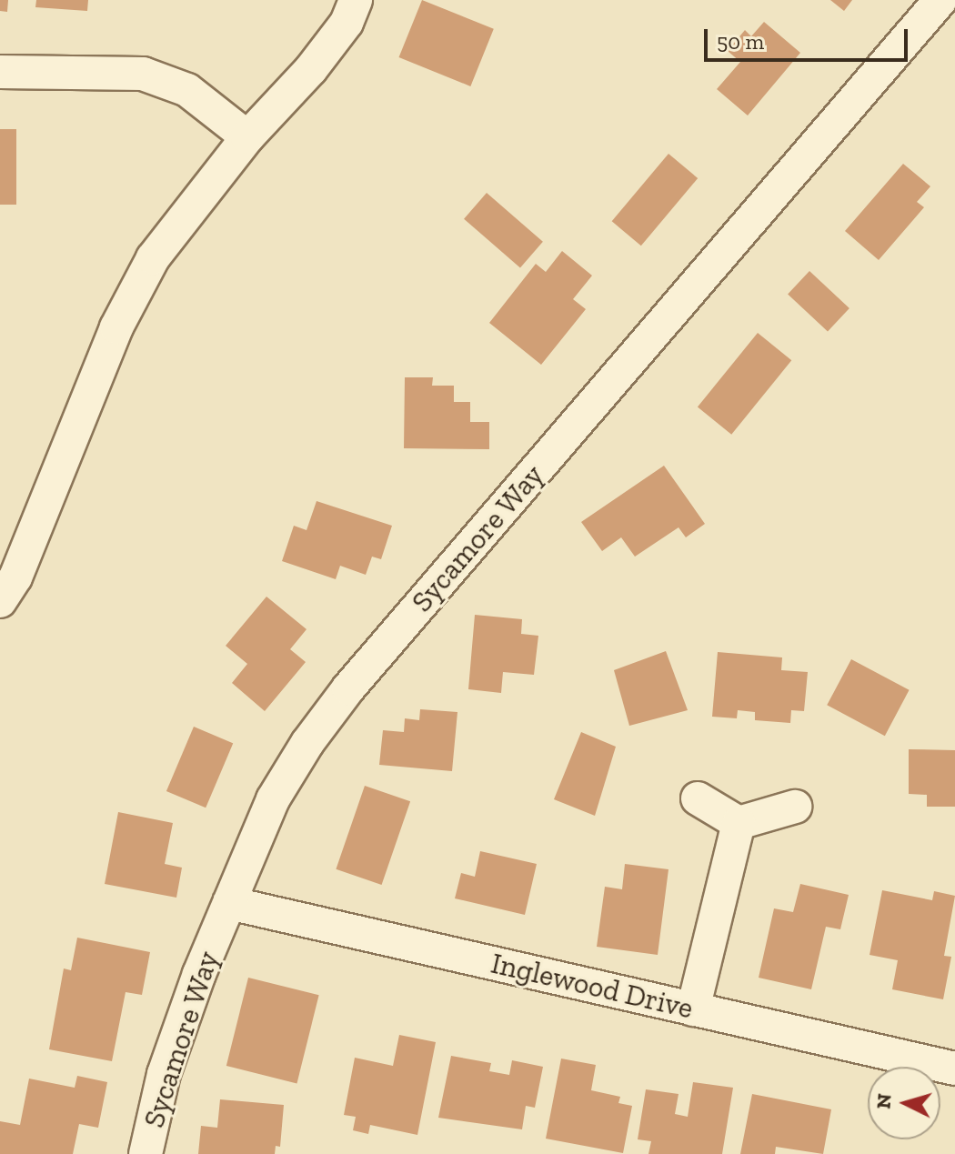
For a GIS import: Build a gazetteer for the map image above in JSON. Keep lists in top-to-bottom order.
{
  "streets": {
    "street": ["Sycamore Way", "Inglewood Drive"]
  },
  "crossings": [
    ["Sycamore Way", "Inglewood Drive"]
  ],
  "scale_bar": "50 m",
  "north": "left"
}
